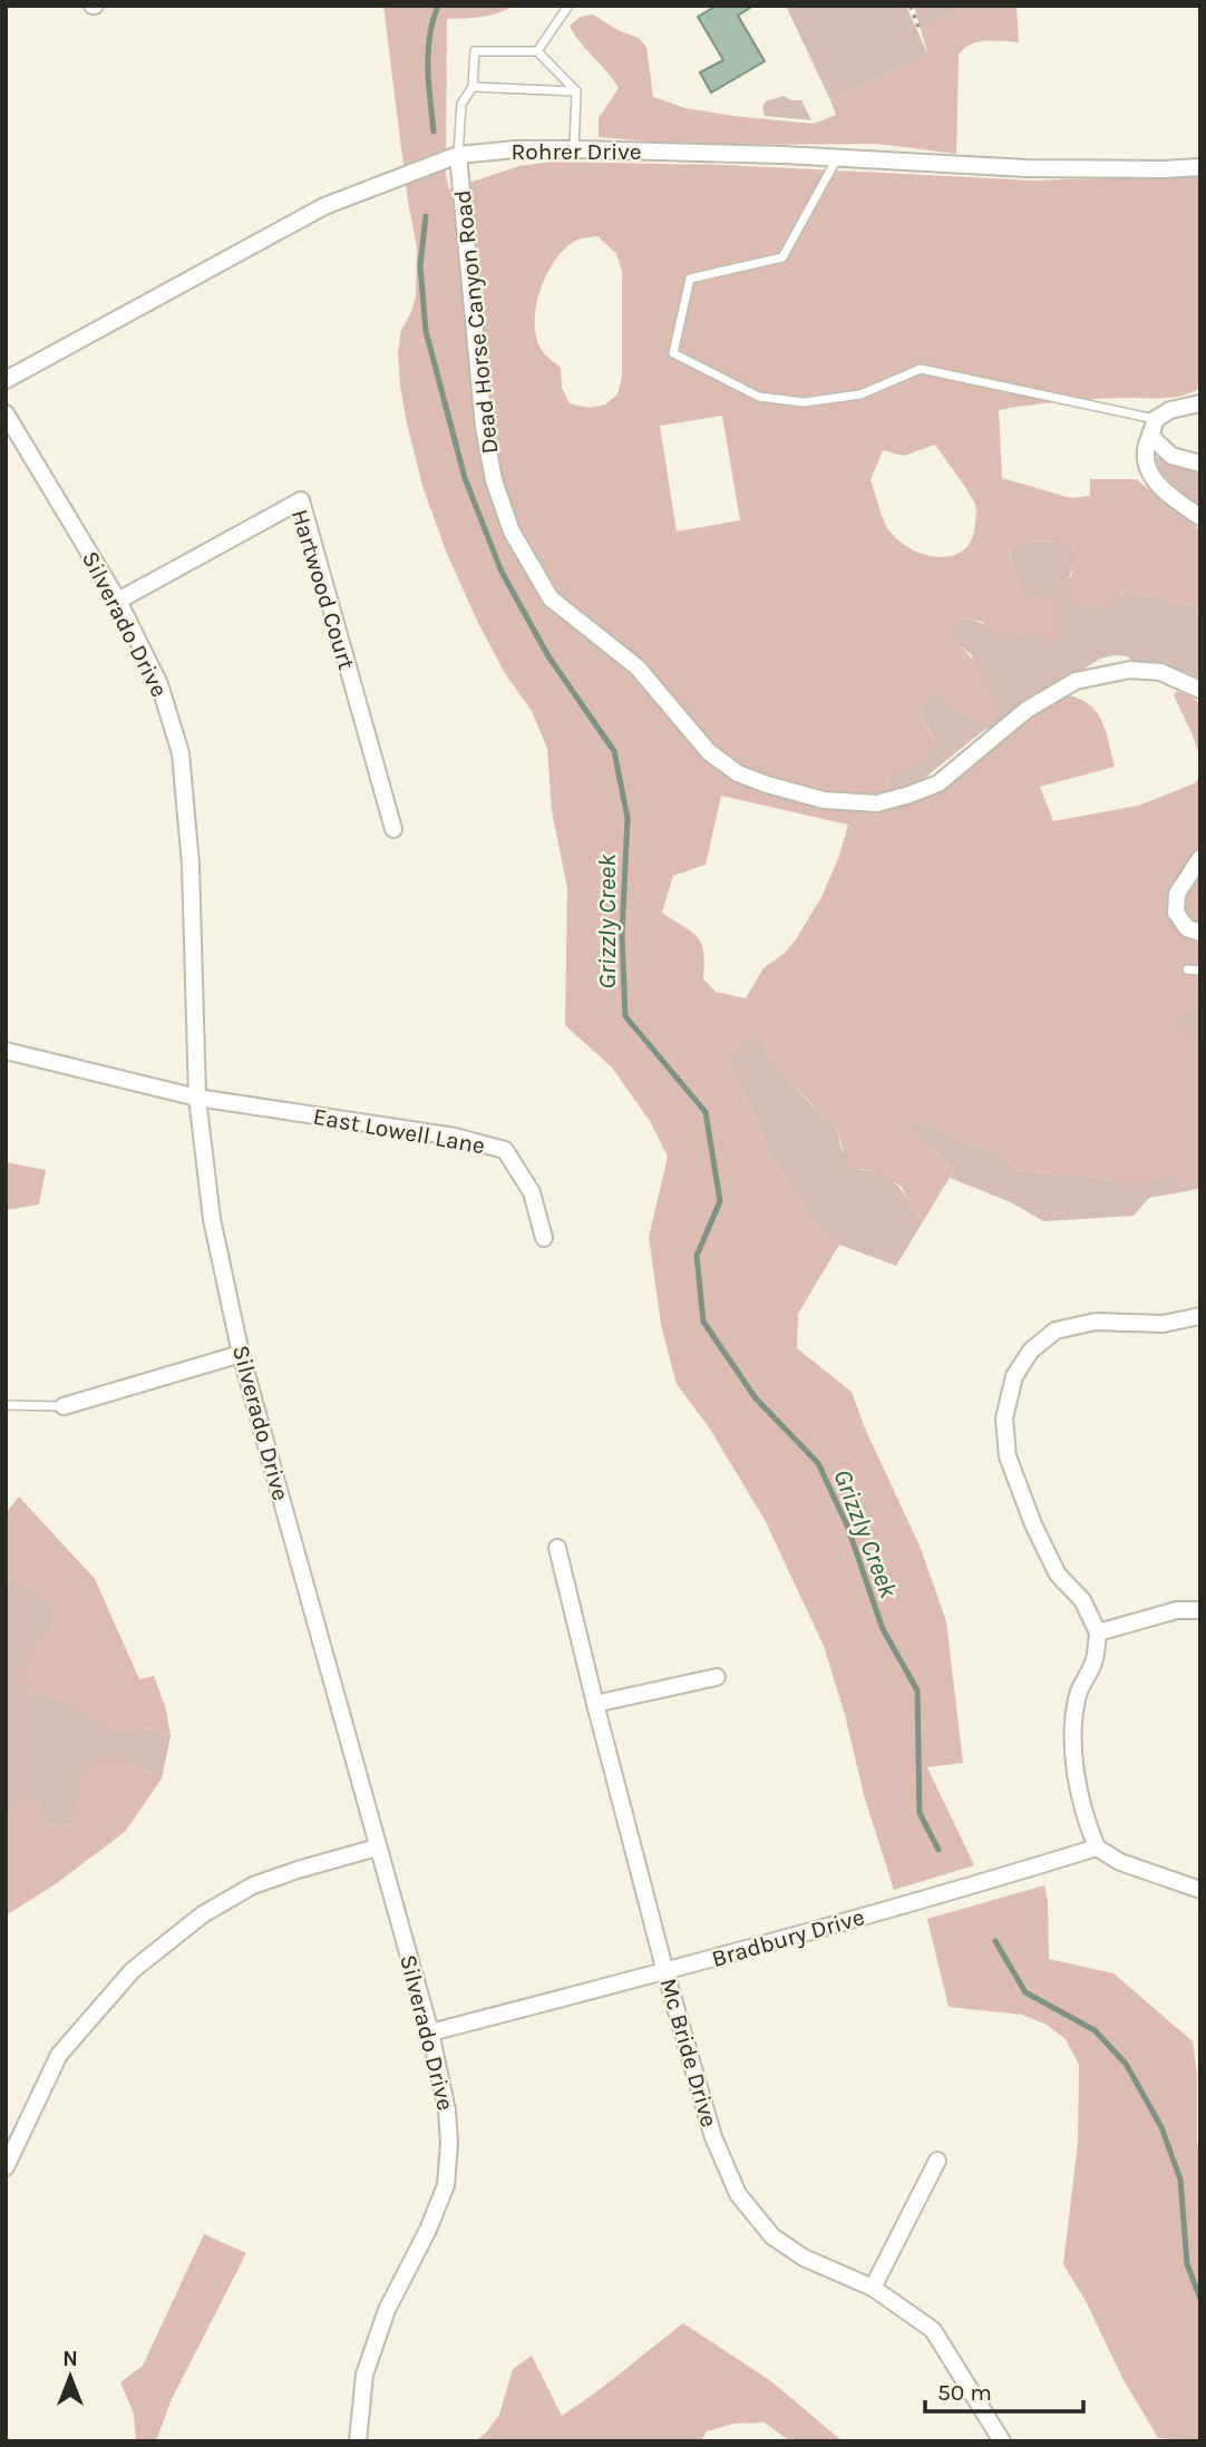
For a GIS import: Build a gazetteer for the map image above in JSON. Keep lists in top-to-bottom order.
{
  "streets": {
    "street": [
      "Rohrer Drive",
      "Dead Horse Canyon Road",
      "Hartwood Court",
      "Silverado Drive",
      "East Lowell Lane",
      "Bradbury Drive",
      "Mc Bride Drive"
    ]
  },
  "crossings": [
    ["Rohrer Drive", "Dead Horse Canyon Road"],
    ["Hartwood Court", "Silverado Drive"],
    ["Silverado Drive", "East Lowell Lane"],
    ["Silverado Drive", "Bradbury Drive"],
    ["Bradbury Drive", "Mc Bride Drive"]
  ],
  "water": ["Grizzly Creek"],
  "scale_bar": "50 m",
  "north": "top"
}
